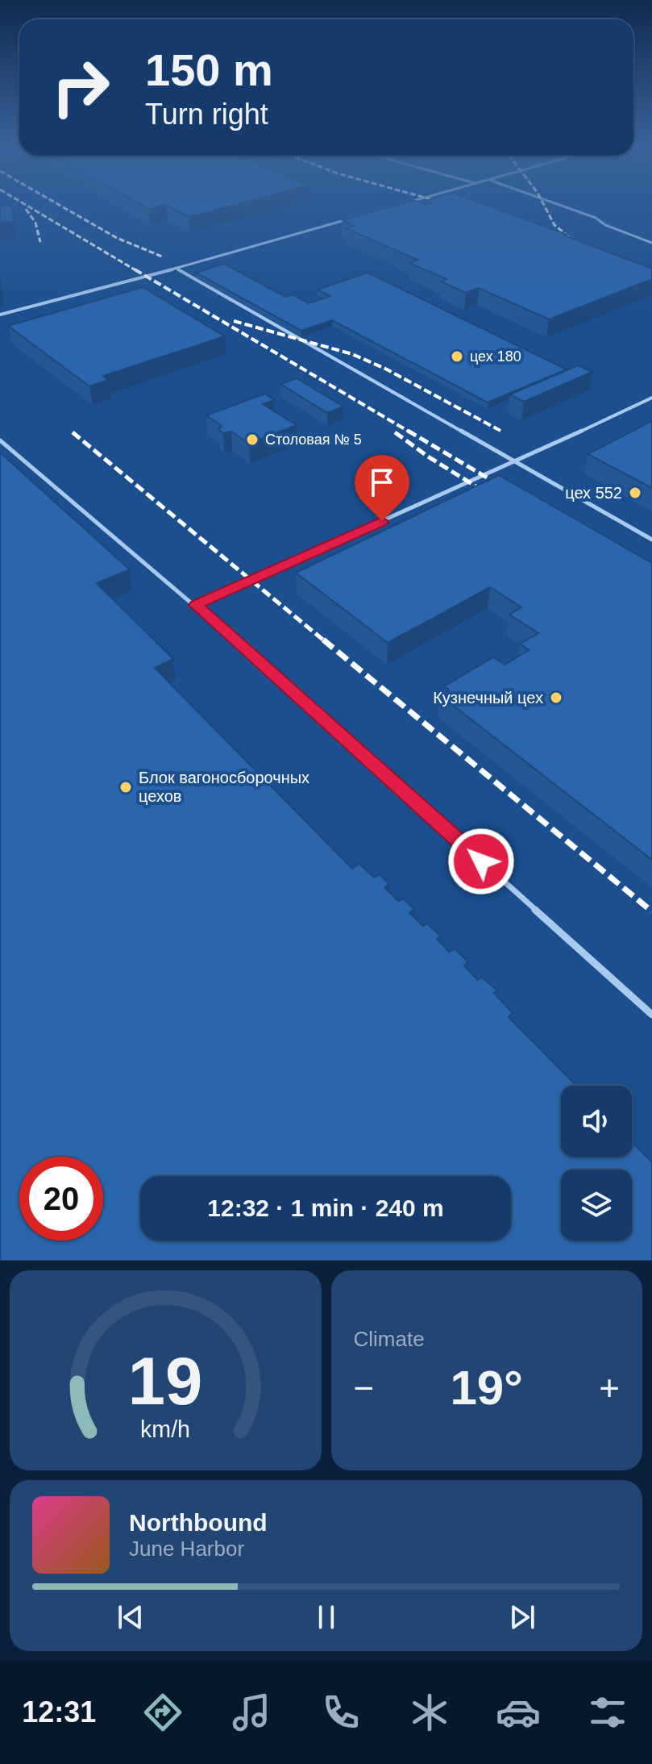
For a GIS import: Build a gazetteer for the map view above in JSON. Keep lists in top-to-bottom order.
{
  "places": [
    "цех 180",
    "Столовая № 5",
    "цех 552",
    "Кузнечный цех",
    "Блок вагоносборочных цехов"
  ],
  "page": {
    "turn": ["150 m", "Turn right"],
    "limit": "20",
    "trip": "12:32 · 1 min · 240 m",
    "tile": "Climate",
    "heat": ["−", "19°", "+"],
    "song": ["Northbound", "June Harbor"],
    "tabs": "12:31",
    "gauge": ["19", "km/h"]
  }
}
